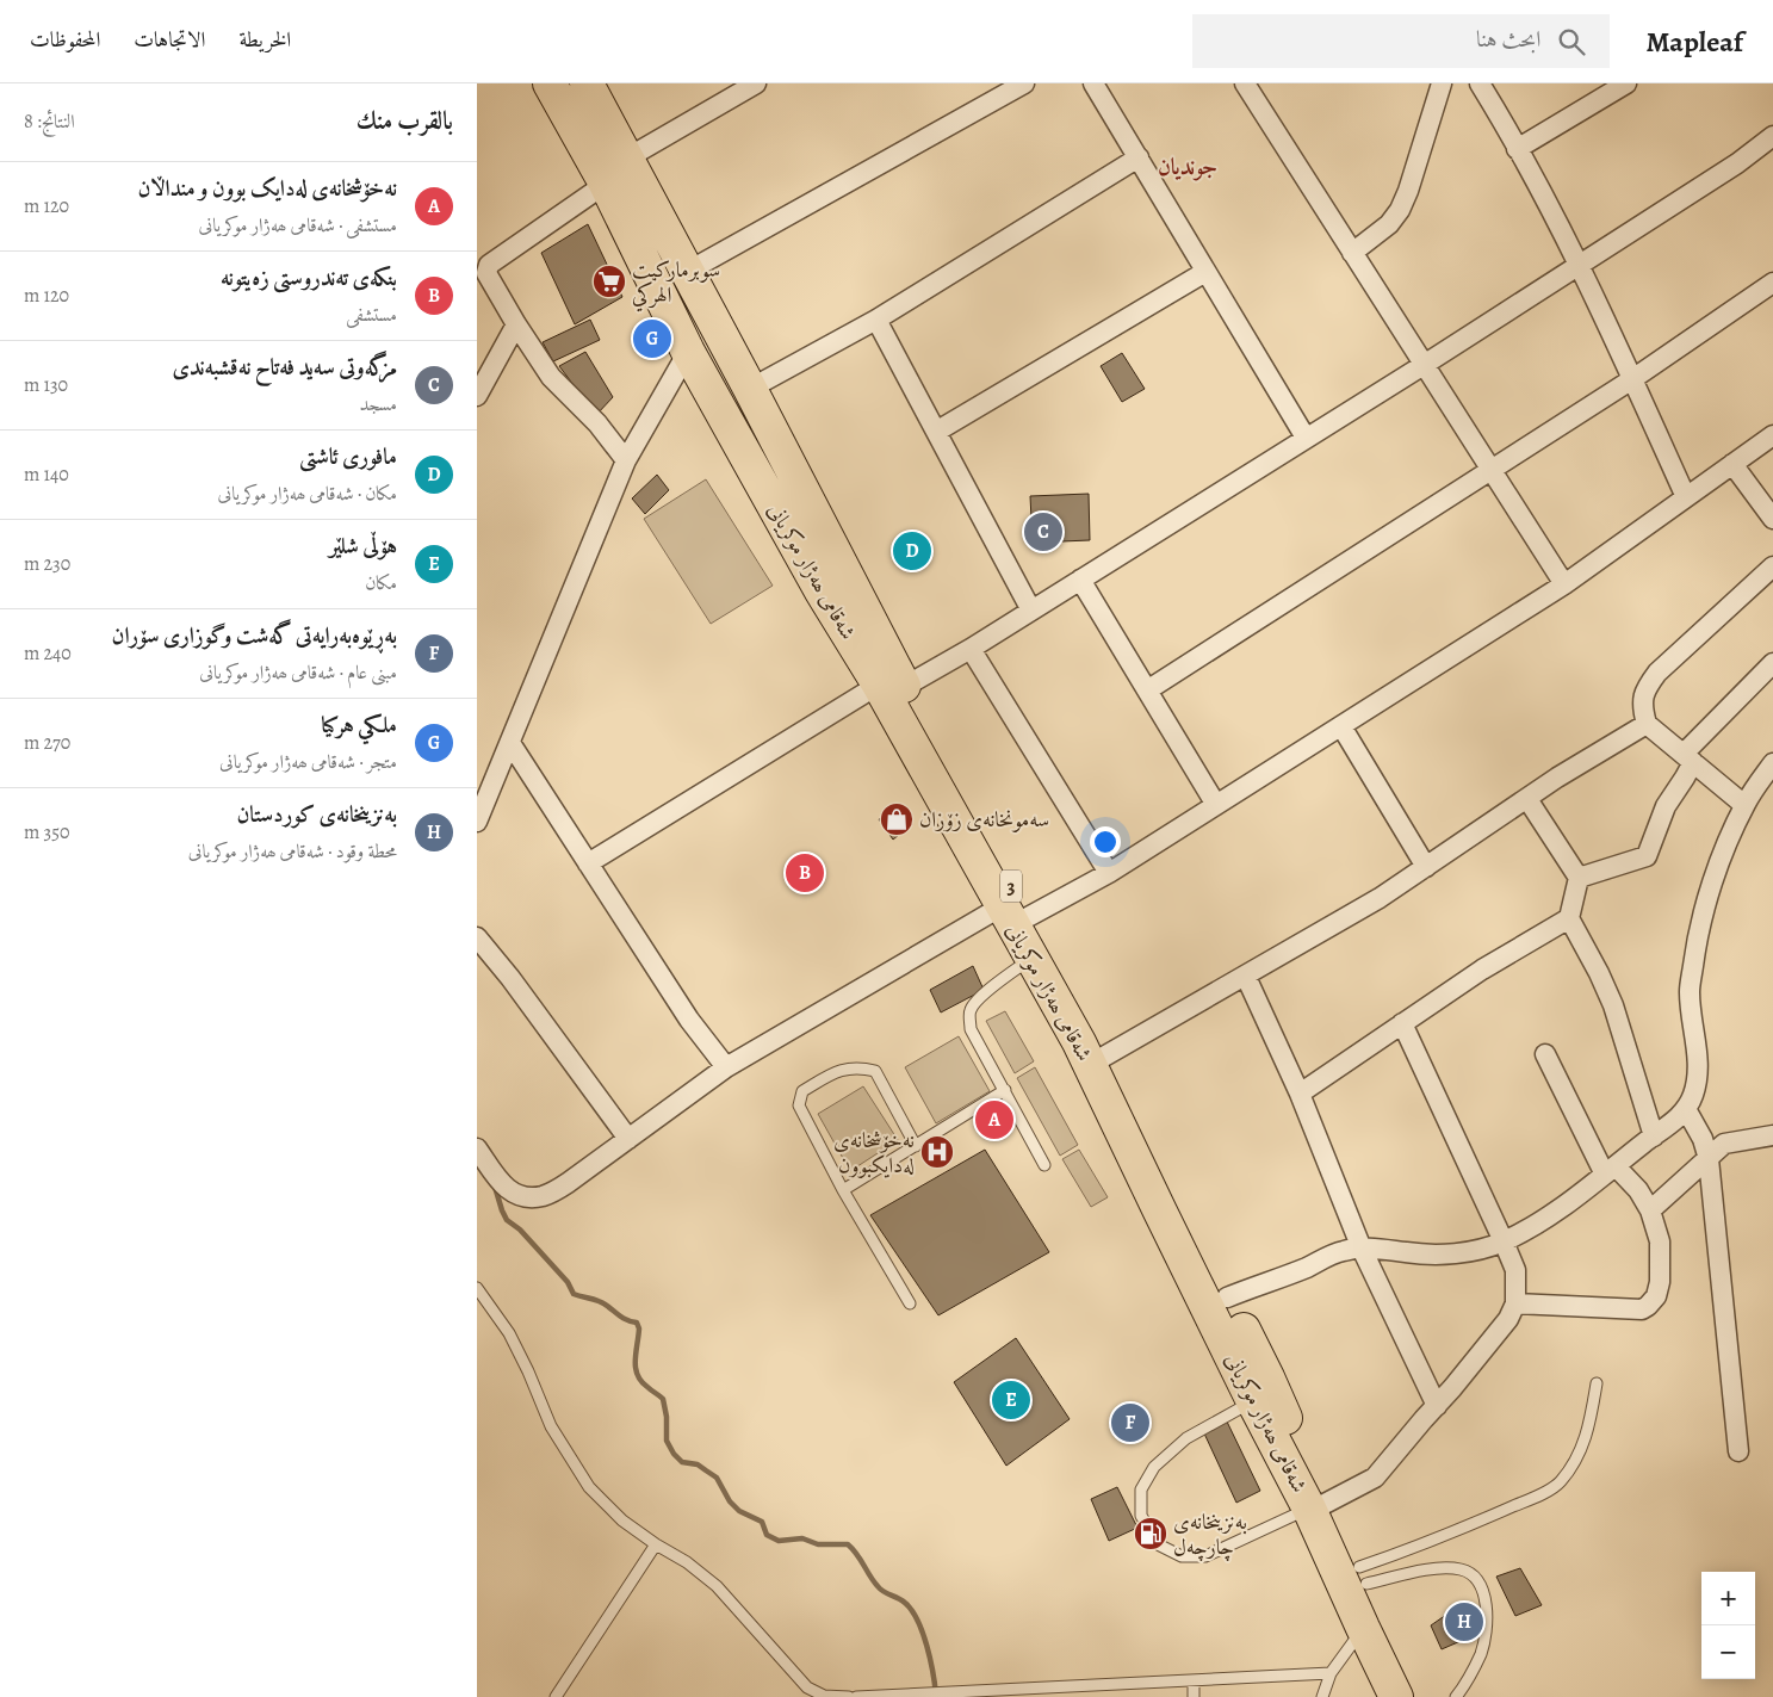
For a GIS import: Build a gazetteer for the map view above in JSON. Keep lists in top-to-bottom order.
{
  "streets": {
    "highway": ["شەقامی ھەژار موکریانی", "3"]
  },
  "districts": ["جوندیان"],
  "places": {
    "supermarket": ["سوبرماركيت الهركي"],
    "shop": ["سەمونخانەی زۆزان"],
    "hospital": ["نەخۆشخانەی لەدایکبوون"],
    "fuel station": ["بەنزینخانەی چارچەل"]
  },
  "page": {
    "header": "Mapleaf",
    "search": "ابحث هنا",
    "nav": ["الخريطة", "الاتجاهات", "المحفوظات"],
    "heading": ["بالقرب منك", "النتائج: 8"],
    "list": [
      {
        "mark": "A",
        "name": "نەخۆشخانەی لەدایک بوون و منداڵان",
        "note": "مستشفى · شەقامی ھەژار موکریانی",
        "value": "120 m"
      },
      {
        "mark": "B",
        "name": "بنکەی تەندروستی زەیتونە",
        "note": "مستشفى",
        "value": "120 m"
      },
      {
        "mark": "C",
        "name": "مزگەوتی سەید فەتاح نەقشبەندی",
        "note": "مسجد",
        "value": "130 m"
      },
      {
        "mark": "D",
        "name": "مافوری ئاشتی",
        "note": "مكان · شەقامی ھەژار موکریانی",
        "value": "140 m"
      },
      {
        "mark": "E",
        "name": "هۆڵی شلێر",
        "note": "مكان",
        "value": "230 m"
      },
      {
        "mark": "F",
        "name": "بەڕێوەبەرایەتی گەشت وگوزاری سۆران",
        "note": "مبنى عام · شەقامی ھەژار موکریانی",
        "value": "240 m"
      },
      {
        "mark": "G",
        "name": "ملكي هركيا",
        "note": "متجر · شەقامی ھەژار موکریانی",
        "value": "270 m"
      },
      {
        "mark": "H",
        "name": "بەنزینخانەی كوردستان",
        "note": "محطة وقود · شەقامی ھەژار موکریانی",
        "value": "350 m"
      }
    ],
    "pins": [
      "G",
      "C",
      "D",
      "B",
      "A",
      "E",
      "F",
      "H"
    ],
    "map_buttons": ["+", "−"]
  }
}
